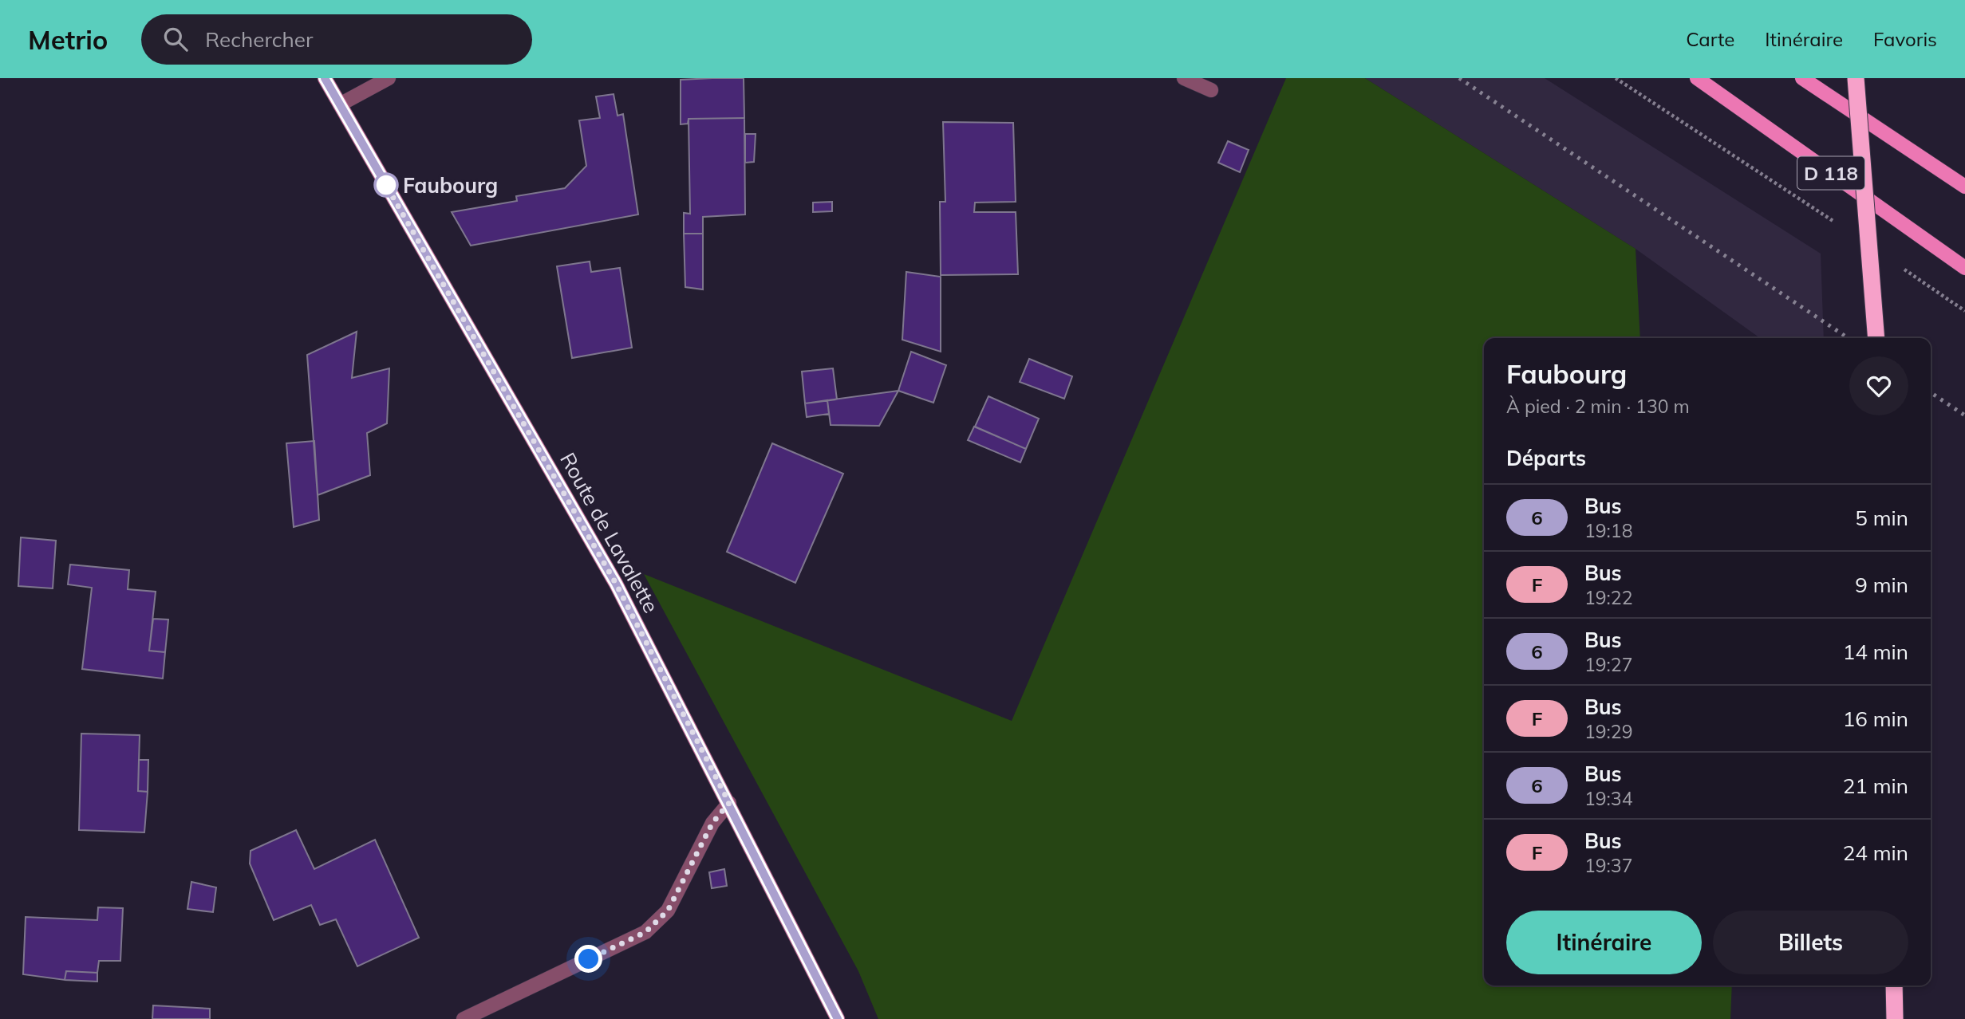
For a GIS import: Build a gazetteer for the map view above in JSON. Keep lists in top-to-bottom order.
{
  "streets": {
    "main road": ["D 118", "Route de Lavalette"]
  },
  "places": ["Faubourg"],
  "lines": ["bus line 6"],
  "page": {
    "header": "Metrio",
    "search": "Rechercher",
    "nav": ["Carte", "Itinéraire", "Favoris"],
    "heading": [
      ["Faubourg", "À pied · 2 min · 130 m"],
      "Départs"
    ],
    "list": [
      {
        "mark": "6",
        "name": "Bus",
        "note": "19:18",
        "value": "5 min"
      },
      {
        "mark": "F",
        "name": "Bus",
        "note": "19:22",
        "value": "9 min"
      },
      {
        "mark": "6",
        "name": "Bus",
        "note": "19:27",
        "value": "14 min"
      },
      {
        "mark": "F",
        "name": "Bus",
        "note": "19:29",
        "value": "16 min"
      },
      {
        "mark": "6",
        "name": "Bus",
        "note": "19:34",
        "value": "21 min"
      },
      {
        "mark": "F",
        "name": "Bus",
        "note": "19:37",
        "value": "24 min"
      }
    ],
    "buttons": ["Itinéraire", "Billets"]
  }
}
